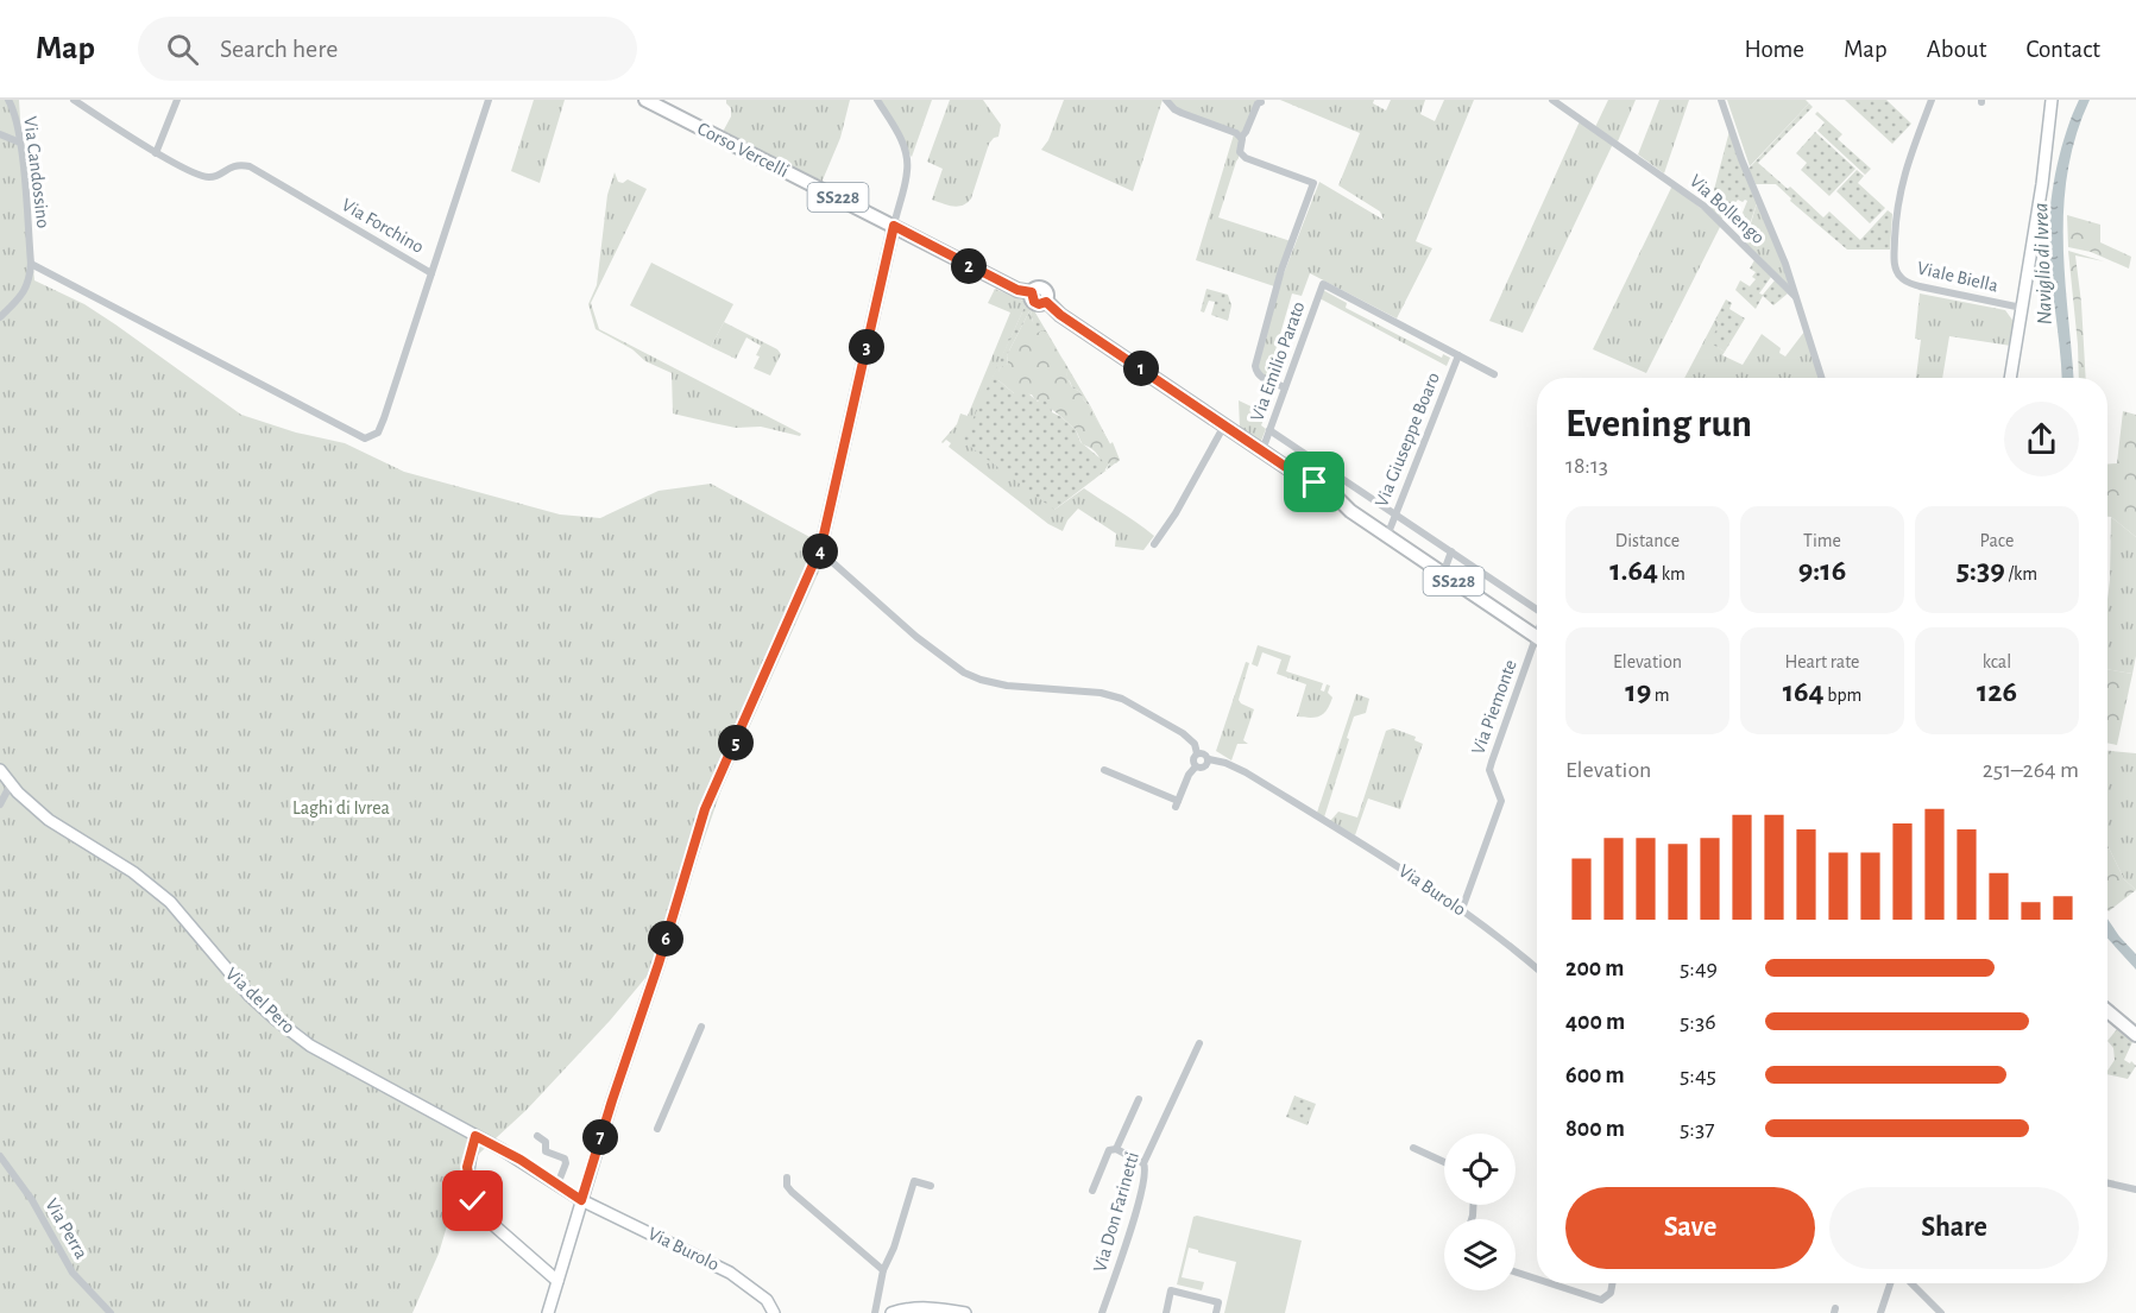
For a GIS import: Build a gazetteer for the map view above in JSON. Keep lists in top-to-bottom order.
{
  "streets": {
    "main road": ["Corso Vercelli", "SS228"],
    "street": [
      "Via Candossino",
      "Via Bollengo",
      "Via Forchino",
      "Viale Biella",
      "Via Emilio Parato",
      "Via Giuseppe Boaro",
      "Via Piemonte",
      "Via Burolo",
      "Via del Pero",
      "Via Don Farinetti",
      "Via Perra"
    ]
  },
  "crossings": [
    ["Corso Vercelli", "SS228"],
    ["SS228", "Via Emilio Parato"],
    ["SS228", "Via Giuseppe Boaro"],
    ["Via Emilio Parato", "Via Giuseppe Boaro"],
    ["Via Piemonte", "Via Burolo"],
    ["Via Burolo", "Via del Pero"]
  ],
  "water": ["Naviglio di Ivrea"],
  "parks": ["Laghi di Ivrea"],
  "page": {
    "header": "Map",
    "search": "Search here",
    "nav": [
      "Home",
      "Map",
      "About",
      "Contact"
    ],
    "pins": [
      "2",
      "3",
      "1",
      "4",
      "5",
      "6",
      "7"
    ],
    "heading": ["Evening run", "18:13"],
    "stats": [
      ["Distance", "1.64 km"],
      ["Time", "9:16"],
      ["Pace", "5:39 /km"],
      ["Elevation", "19 m"],
      ["Heart rate", "164 bpm"],
      ["kcal", "126"]
    ],
    "chart": ["Elevation", "251–264 m"],
    "list": [
      {
        "name": "200 m",
        "note": "5:49"
      },
      {
        "name": "400 m",
        "note": "5:36"
      },
      {
        "name": "600 m",
        "note": "5:45"
      },
      {
        "name": "800 m",
        "note": "5:37"
      }
    ],
    "buttons": ["Save", "Share"]
  }
}
